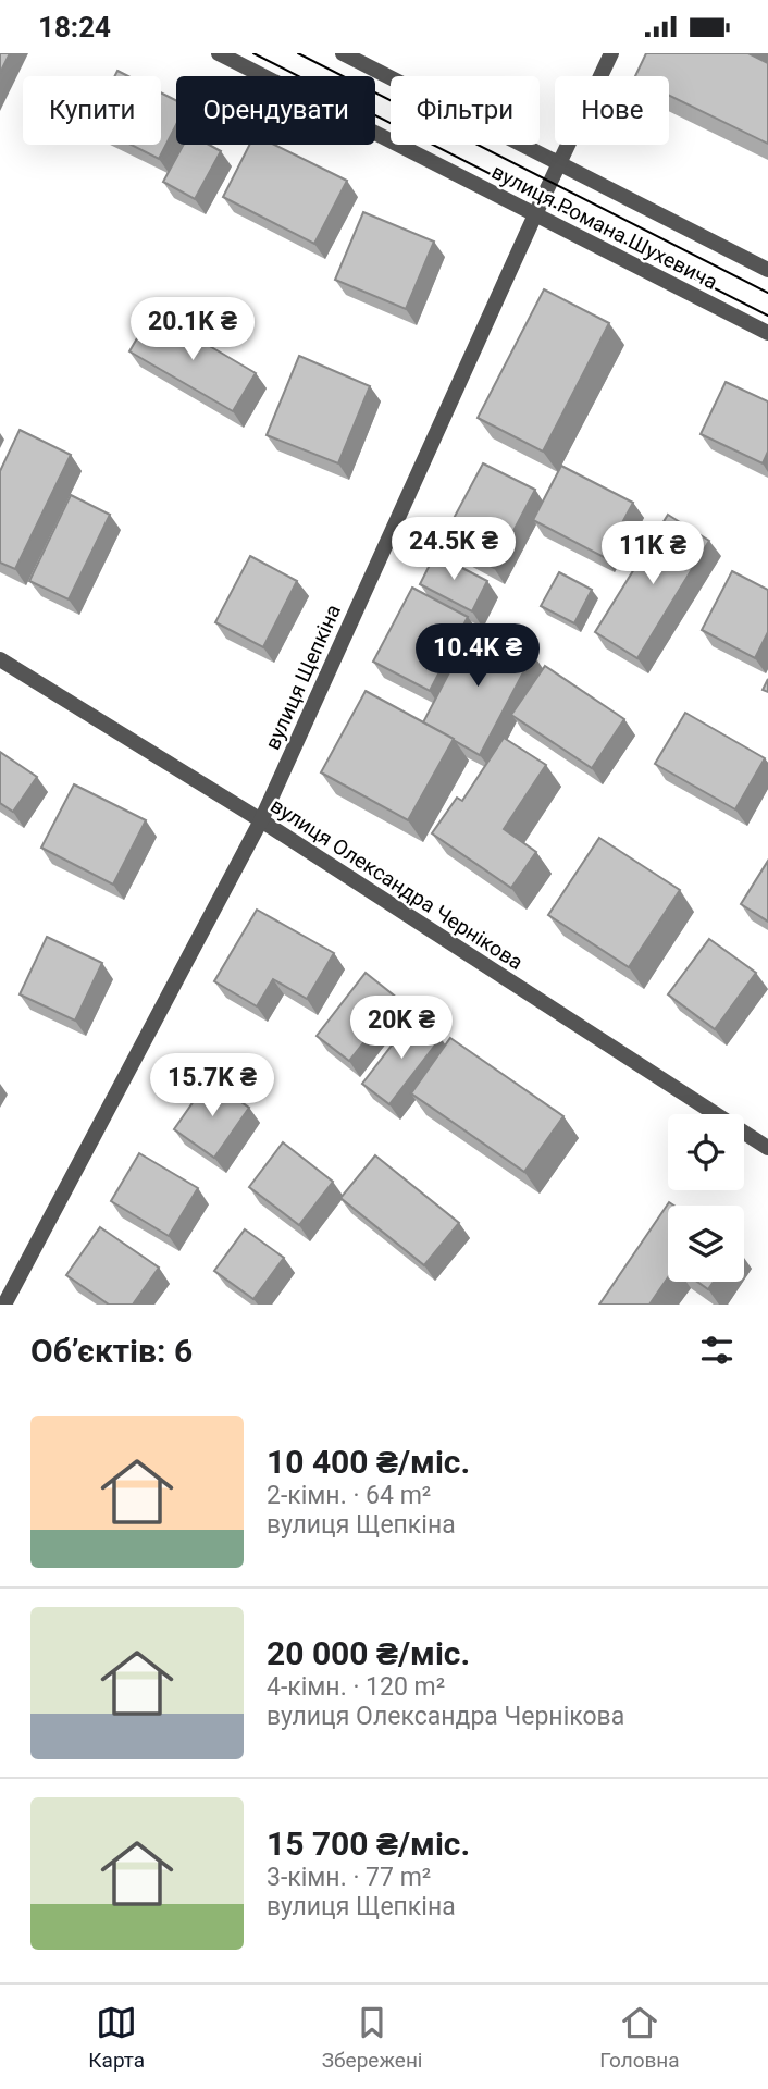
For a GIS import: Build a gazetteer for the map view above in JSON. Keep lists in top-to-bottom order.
{
  "streets": {
    "street": ["вулиця Романа Шухевича", "вулиця Щепкіна", "вулиця Олександра Чернікова"]
  },
  "crossings": [
    ["вулиця Романа Шухевича", "вулиця Щепкіна"],
    ["вулиця Щепкіна", "вулиця Олександра Чернікова"]
  ],
  "page": {
    "status": "18:24",
    "chip": [
      "Купити",
      "Орендувати",
      "Фільтри",
      "Нове"
    ],
    "price": [
      "20.1K ₴",
      "24.5K ₴",
      "11K ₴",
      "10.4K ₴",
      "20K ₴",
      "15.7K ₴"
    ],
    "heading": "Об’єктів: 6",
    "list": [
      {
        "name": "10 400 ₴/міс.",
        "note": "2-кімн. · 64 m² · вулиця Щепкіна"
      },
      {
        "name": "20 000 ₴/міс.",
        "note": "4-кімн. · 120 m² · вулиця Олександра Чернікова"
      },
      {
        "name": "15 700 ₴/міс.",
        "note": "3-кімн. · 77 m² · вулиця Щепкіна"
      }
    ],
    "tabs": ["Карта", "Збережені", "Головна"]
  }
}
